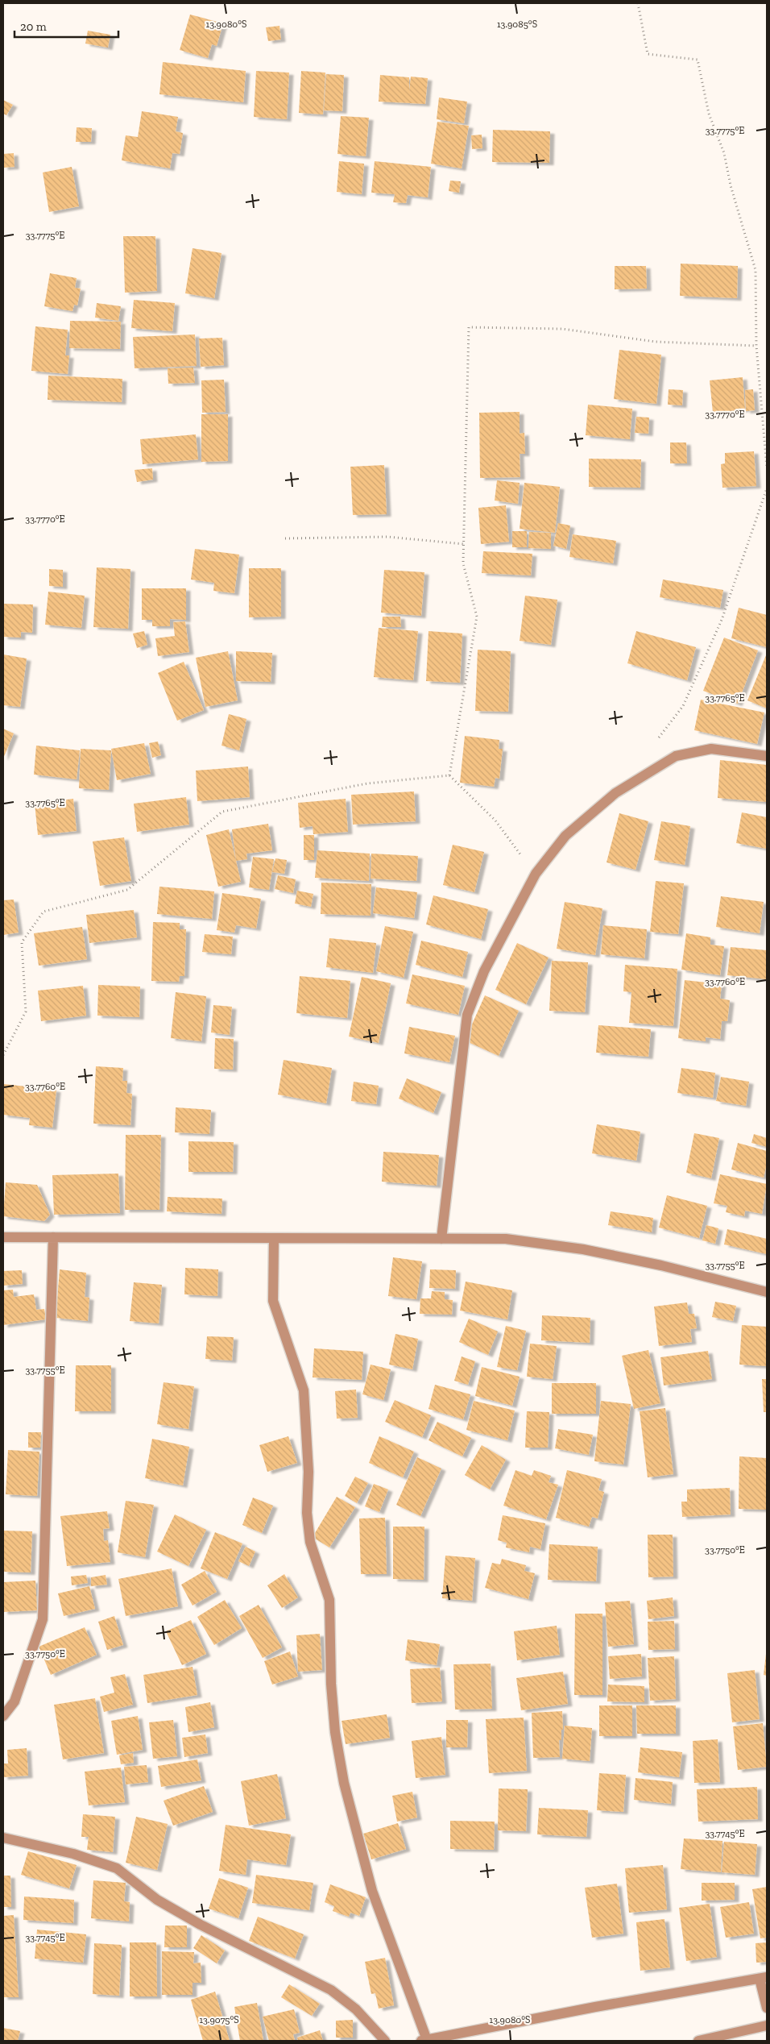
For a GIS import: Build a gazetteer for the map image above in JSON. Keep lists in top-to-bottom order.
{
  "scale_bar": "20 m",
  "coordinates": [
    "13.9080°S",
    "13.9085°S",
    "33.7775°E",
    "33.7770°E",
    "33.7765°E",
    "33.7760°E",
    "33.7755°E",
    "33.7750°E",
    "33.7745°E",
    "13.9075°S"
  ]
}
